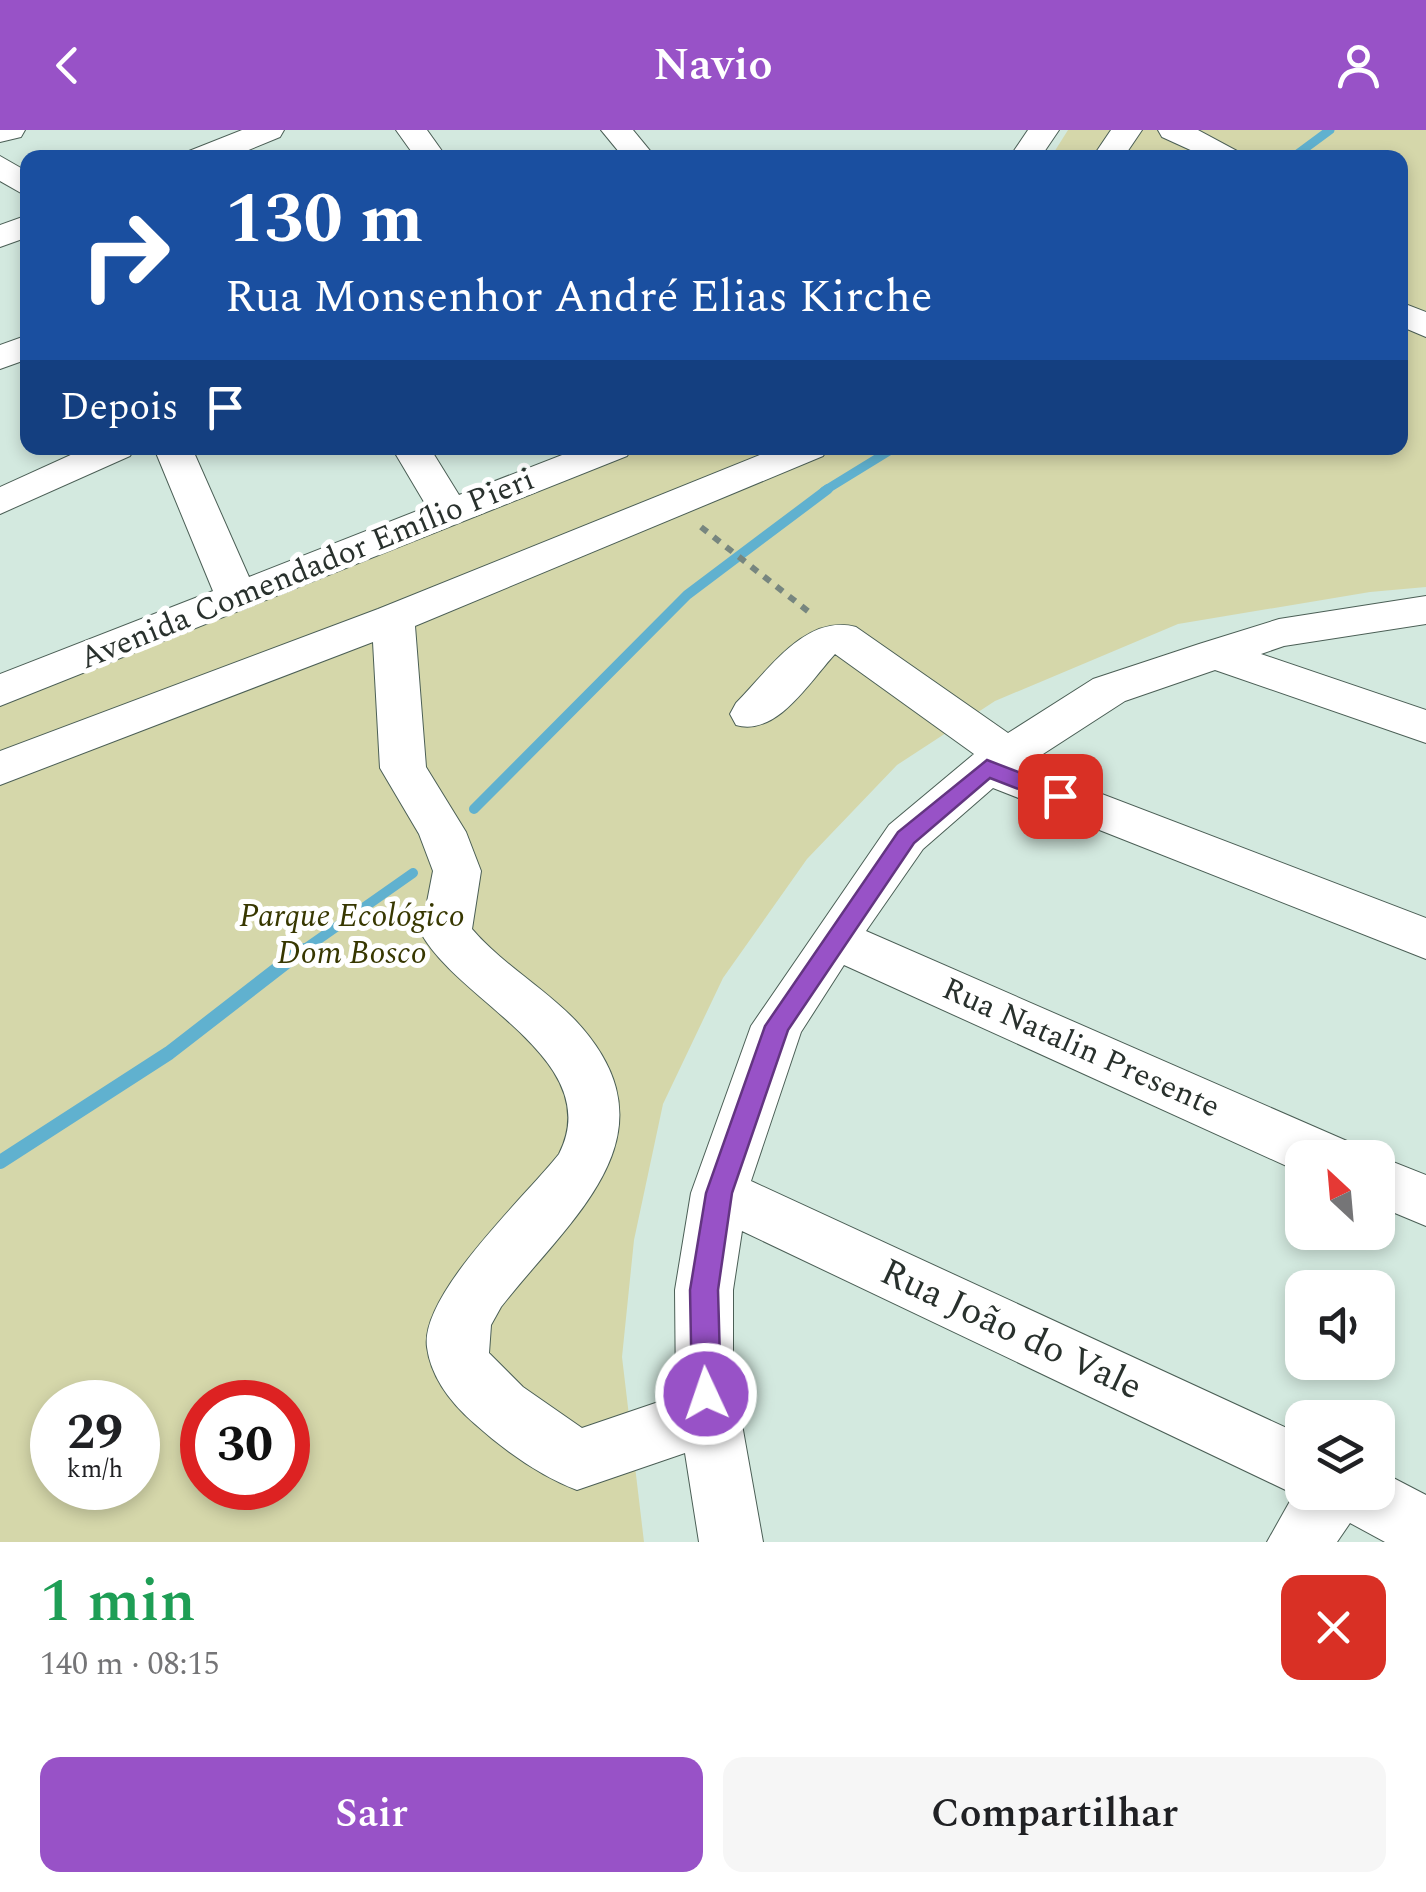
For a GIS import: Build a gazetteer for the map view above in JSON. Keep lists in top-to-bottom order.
{
  "streets": {
    "street": ["Avenida Comendador Emílio Pieri", "Rua Natalin Presente", "Rua João do Vale"]
  },
  "parks": ["Parque Ecológico Dom Bosco"],
  "north": "top left",
  "page": {
    "header": "Navio",
    "turn": ["130 m", "Rua Monsenhor André Elias Kirche"],
    "then": "Depois",
    "speed": "29 km/h",
    "limit": "30",
    "heading": ["1 min", "140 m · 08:15"],
    "buttons": ["Sair", "Compartilhar"]
  }
}
